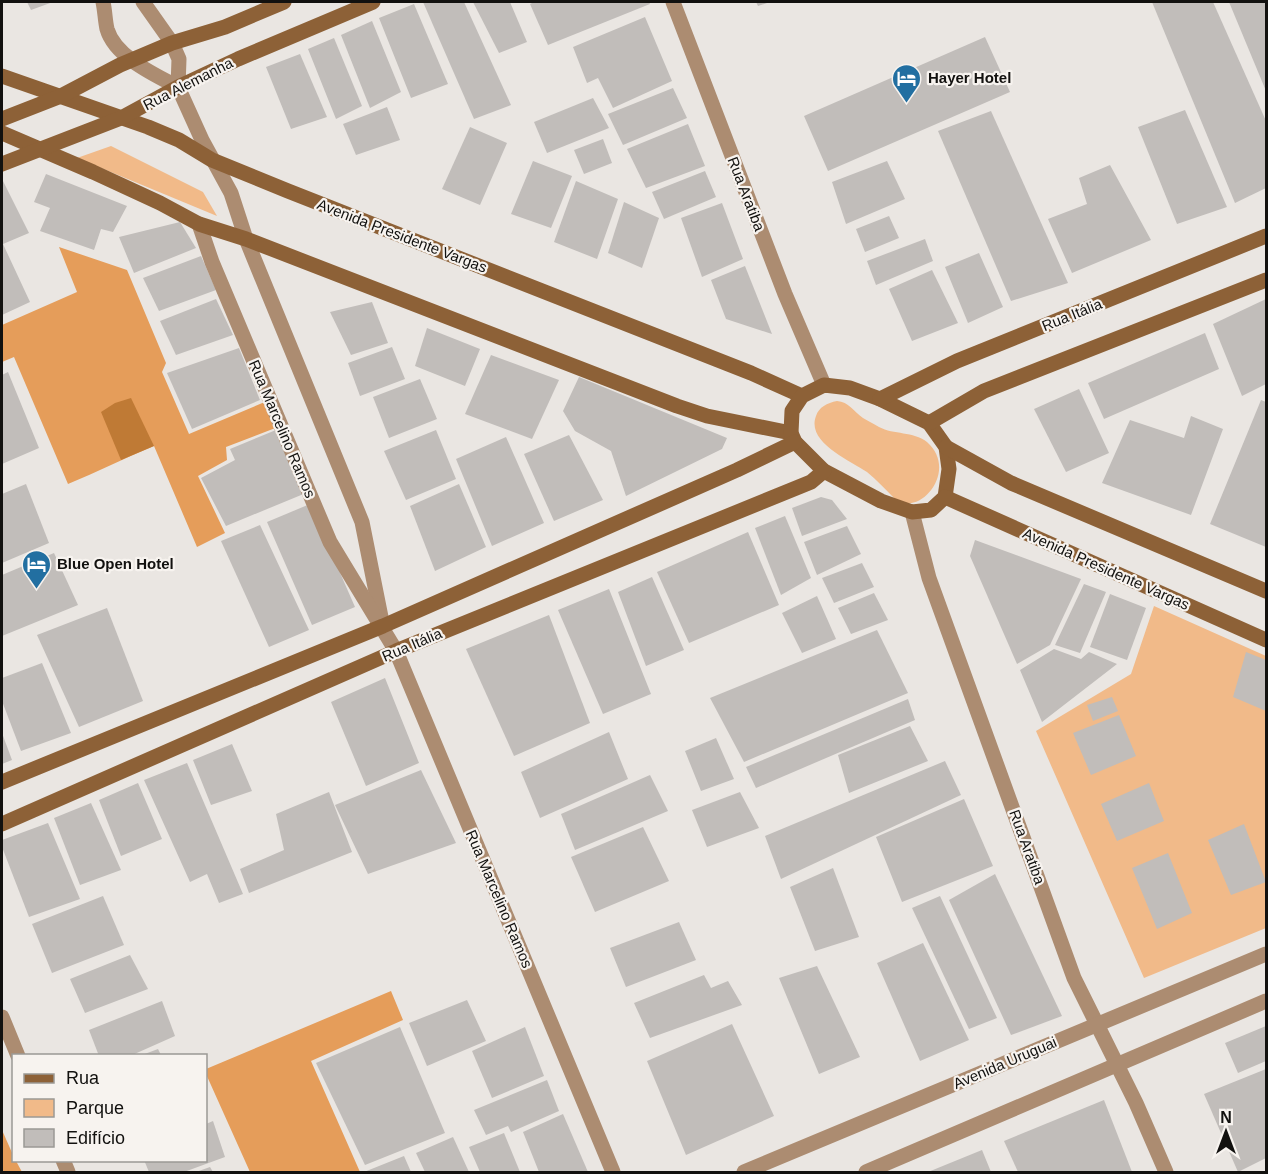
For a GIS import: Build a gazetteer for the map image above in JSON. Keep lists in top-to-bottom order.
{
  "streets": {
    "main road": ["Rua Alemanha", "Avenida Presidente Vargas", "Rua Itália"],
    "street": ["Rua Aratiba", "Rua Marcelino Ramos", "Avenida Uruguai"]
  },
  "crossings": [
    ["Rua Alemanha", "Avenida Presidente Vargas"],
    ["Rua Alemanha", "Rua Marcelino Ramos"],
    ["Rua Aratiba", "Avenida Uruguai"],
    ["Avenida Presidente Vargas", "Rua Marcelino Ramos"],
    ["Rua Itália", "Rua Marcelino Ramos"]
  ],
  "places": {
    "hotel": ["Hayer Hotel", "Blue Open Hotel"]
  },
  "legend": ["Rua", "Parque", "Edifício"],
  "north": "top"
}
